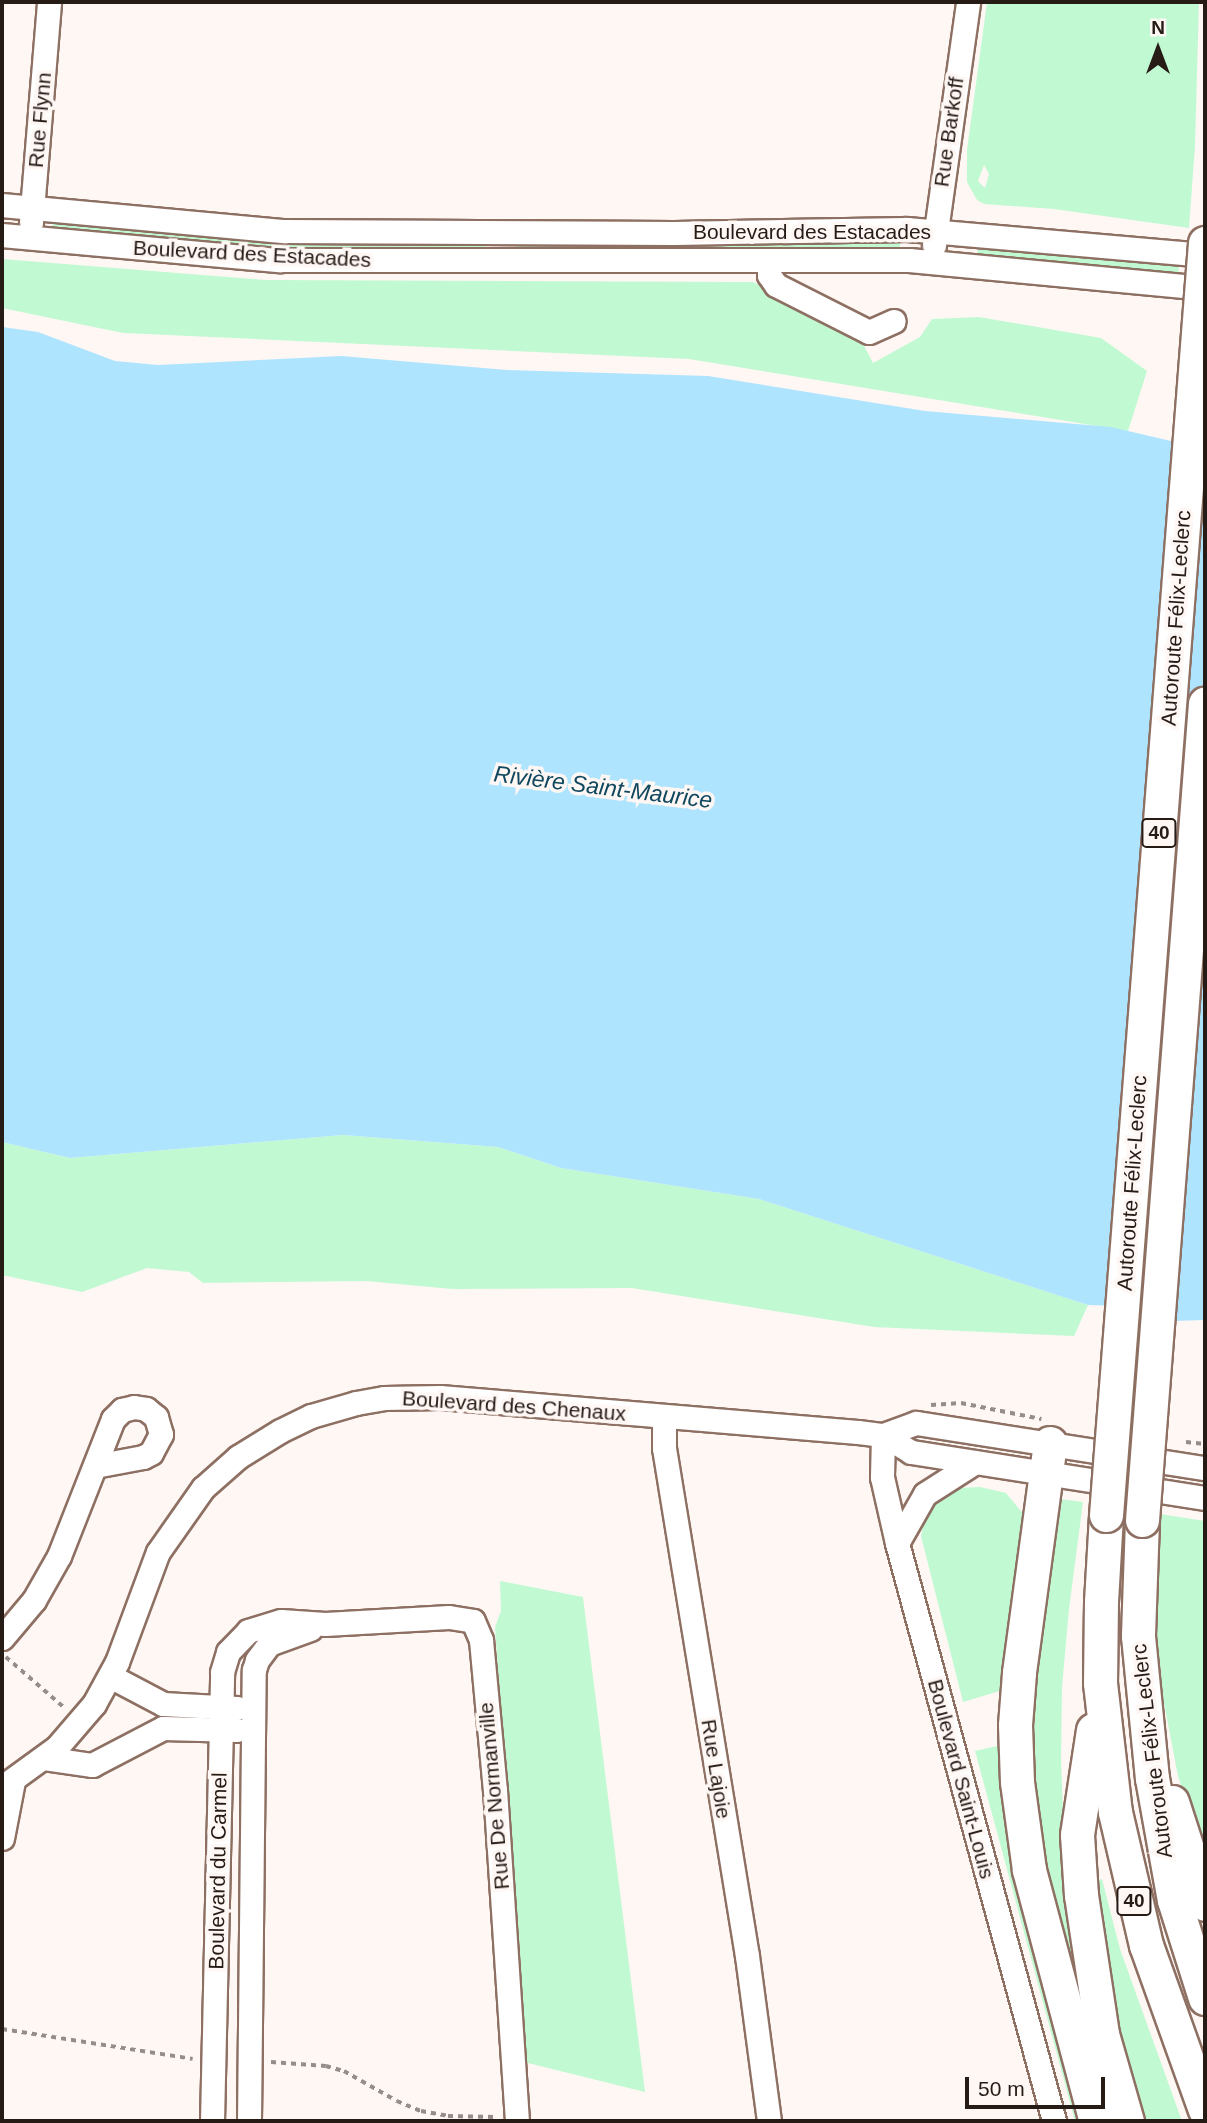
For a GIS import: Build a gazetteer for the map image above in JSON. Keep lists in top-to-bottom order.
{
  "streets": {
    "highway": ["Autoroute Félix-Leclerc", "40"],
    "street": [
      "Rue Flynn",
      "Rue Barkoff",
      "Boulevard des Estacades",
      "Boulevard des Chenaux",
      "Rue Lajoie",
      "Boulevard Saint-Louis",
      "Rue De Normanville",
      "Boulevard du Carmel"
    ]
  },
  "crossings": [
    ["Rue Flynn", "Boulevard des Estacades"],
    ["Rue Barkoff", "Boulevard des Estacades"],
    ["Boulevard des Chenaux", "Rue Lajoie"],
    ["Boulevard des Chenaux", "Boulevard Saint-Louis"],
    ["Rue De Normanville", "Boulevard du Carmel"]
  ],
  "water": ["Rivière Saint-Maurice"],
  "scale_bar": "50 m",
  "north": "top"
}
